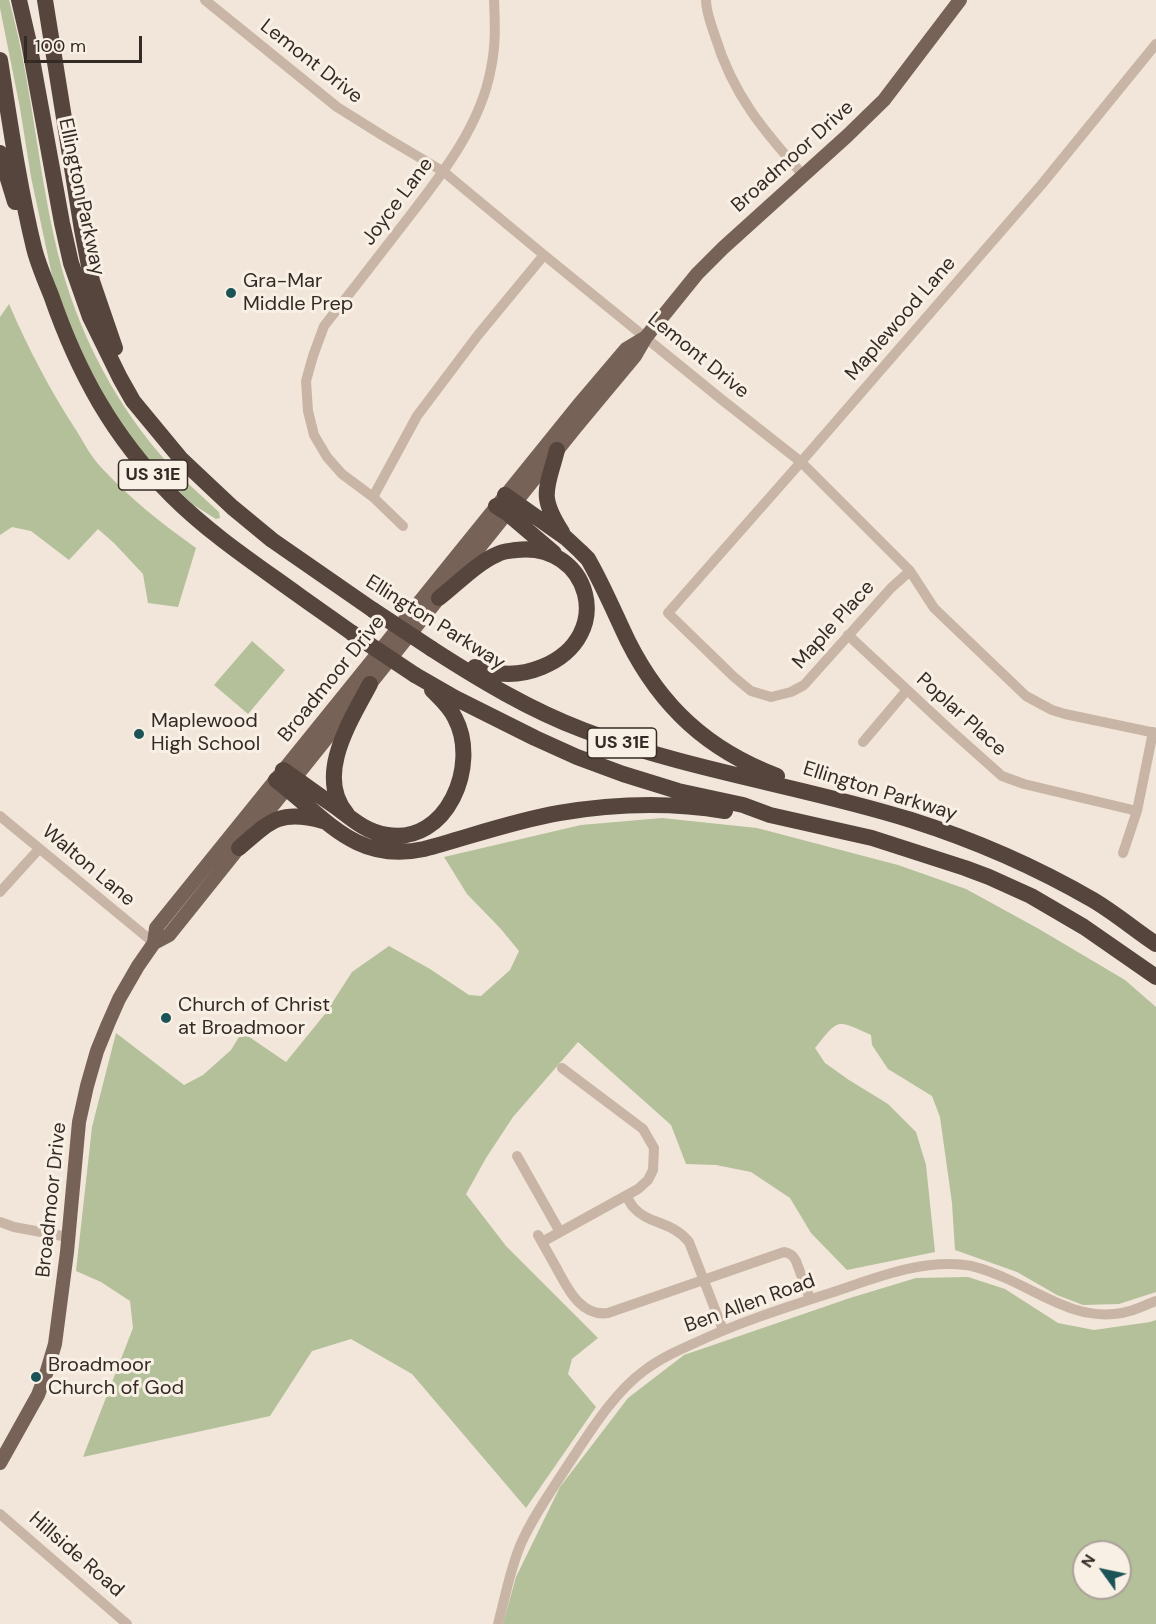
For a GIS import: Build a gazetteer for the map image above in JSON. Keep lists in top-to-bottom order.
{
  "streets": {
    "highway": ["Ellington Parkway", "US 31E"],
    "main road": ["Broadmoor Drive"],
    "street": [
      "Lemont Drive",
      "Joyce Lane",
      "Maplewood Lane",
      "Maple Place",
      "Poplar Place",
      "Walton Lane",
      "Ben Allen Road",
      "Hillside Road"
    ]
  },
  "crossings": [
    ["Lemont Drive", "Broadmoor Drive"],
    ["Lemont Drive", "Joyce Lane"],
    ["Lemont Drive", "Maplewood Lane"],
    ["Lemont Drive", "Maple Place"],
    ["Broadmoor Drive", "Walton Lane"],
    ["Maplewood Lane", "Maple Place"],
    ["Maple Place", "Poplar Place"]
  ],
  "places": [
    "Gra-Mar Middle Prep",
    "Maplewood High School",
    "Church of Christ at Broadmoor",
    "Broadmoor Church of God"
  ],
  "scale_bar": "100 m",
  "north": "top left"
}
